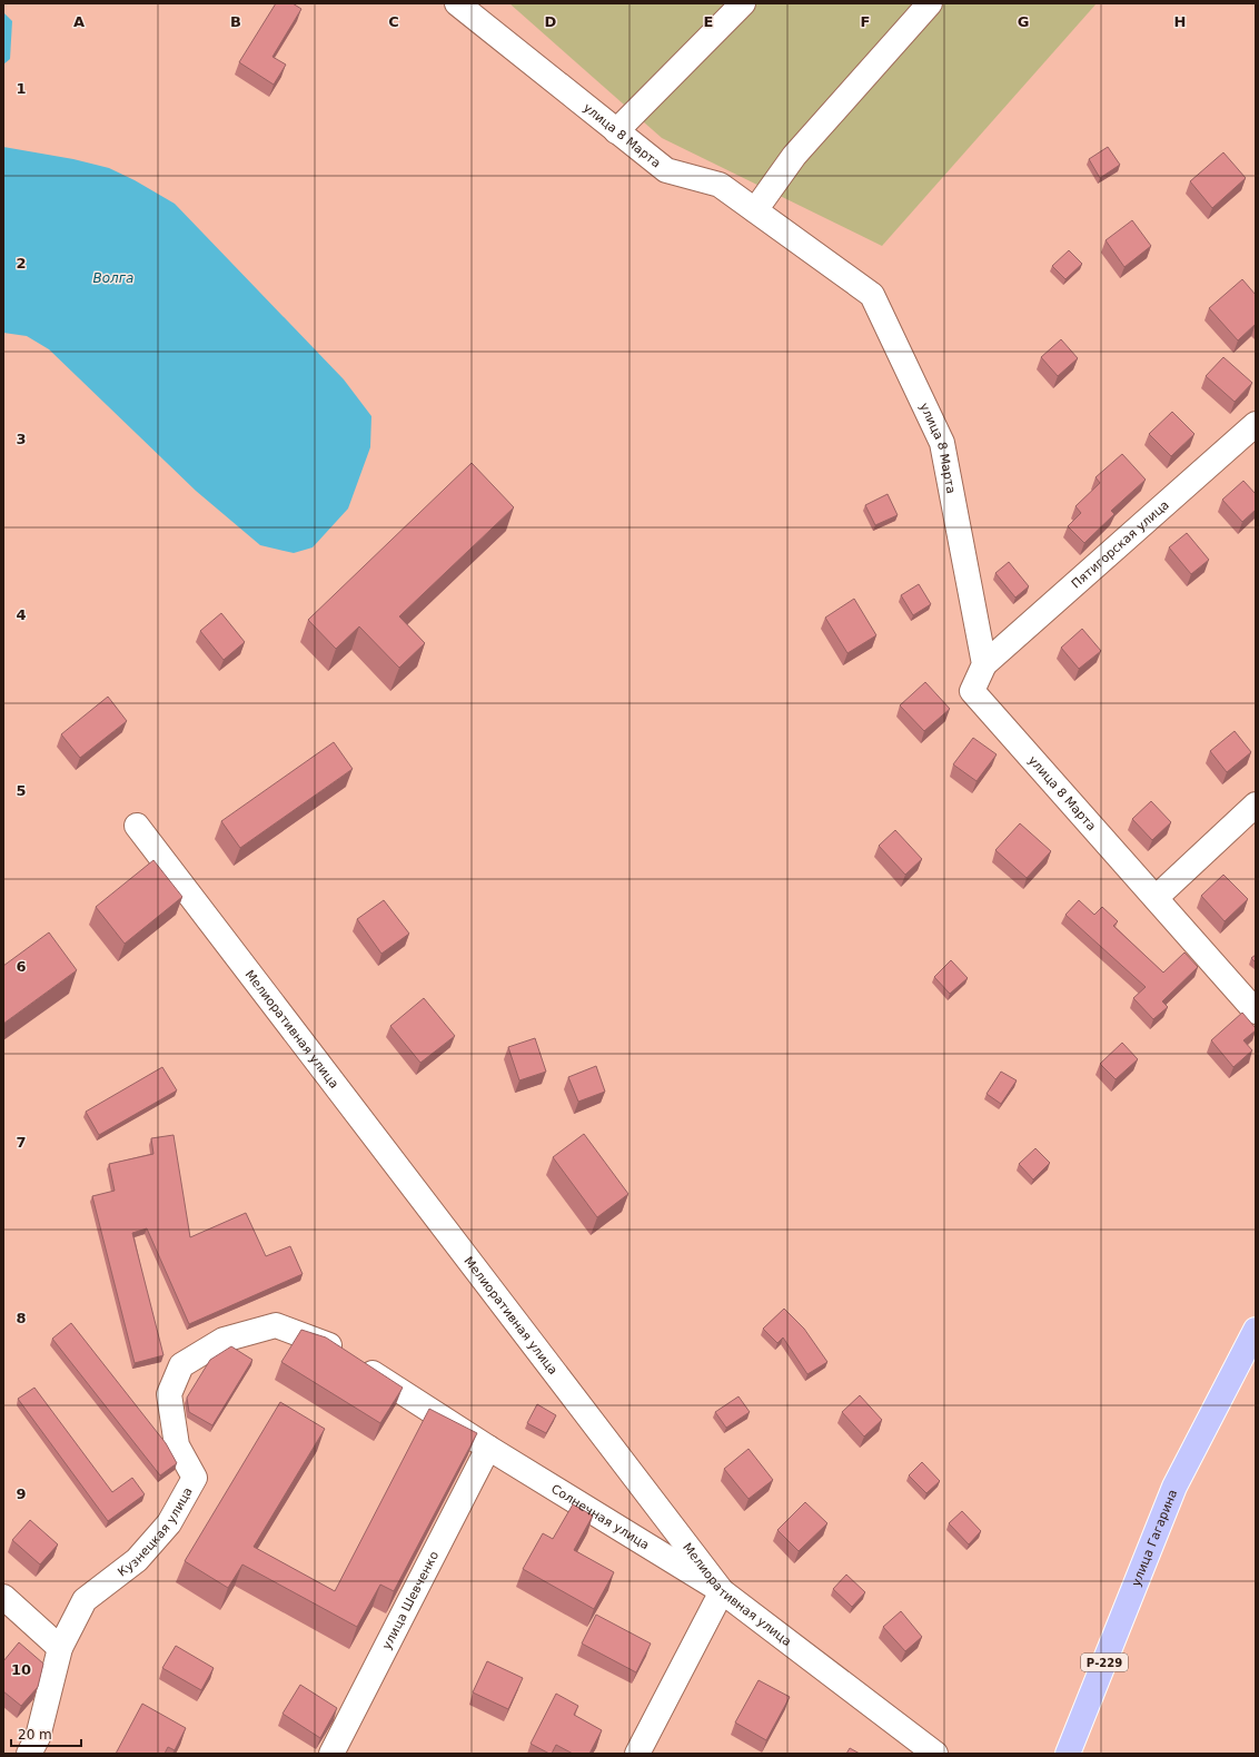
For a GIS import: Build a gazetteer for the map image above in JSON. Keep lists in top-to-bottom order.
{
  "streets": {
    "main road": ["улица Гагарина", "Р-229"],
    "street": [
      "улица 8 Марта",
      "Пятигорская улица",
      "Мелиоративная улица",
      "Солнечная улица",
      "Кузнецкая улица",
      "улица Шевченко"
    ]
  },
  "crossings": [
    ["улица 8 Марта", "Пятигорская улица"],
    ["Мелиоративная улица", "Солнечная улица"],
    ["Солнечная улица", "Кузнецкая улица"],
    ["Солнечная улица", "улица Шевченко"]
  ],
  "water": ["Волга"],
  "scale_bar": "20 m",
  "grid": {
    "columns": [
      "A",
      "B",
      "C",
      "D",
      "E",
      "F",
      "G",
      "H"
    ],
    "rows": [
      "1",
      "2",
      "3",
      "4",
      "5",
      "6",
      "7",
      "8",
      "9",
      "10"
    ]
  }
}
